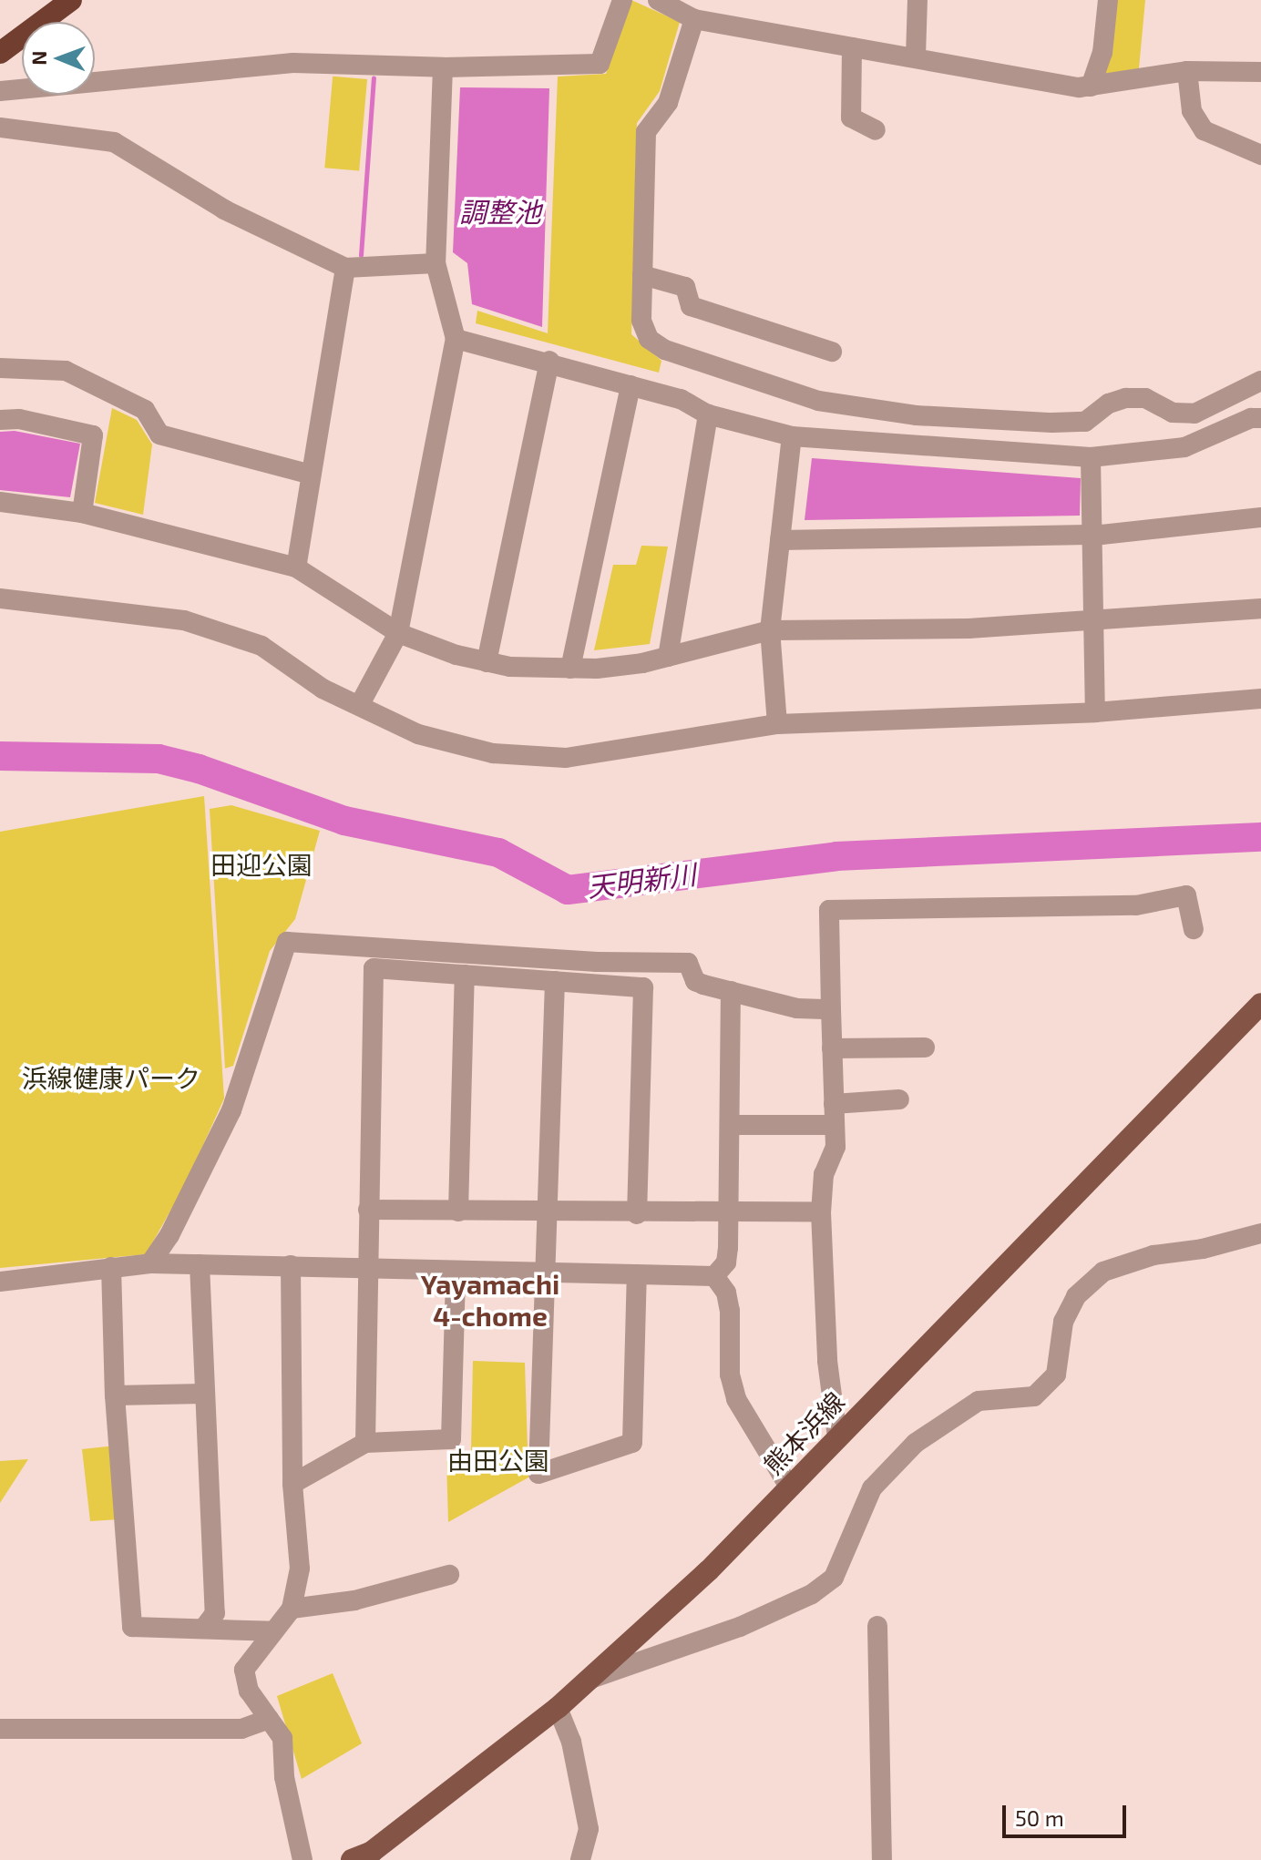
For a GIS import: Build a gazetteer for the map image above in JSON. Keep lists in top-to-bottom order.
{
  "streets": {
    "main road": ["熊本浜線"]
  },
  "districts": ["Yayamachi 4-chome"],
  "water": ["調整池", "天明新川"],
  "parks": ["田迎公園", "浜線健康パーク", "由田公園"],
  "scale_bar": "50 m",
  "north": "left"
}
